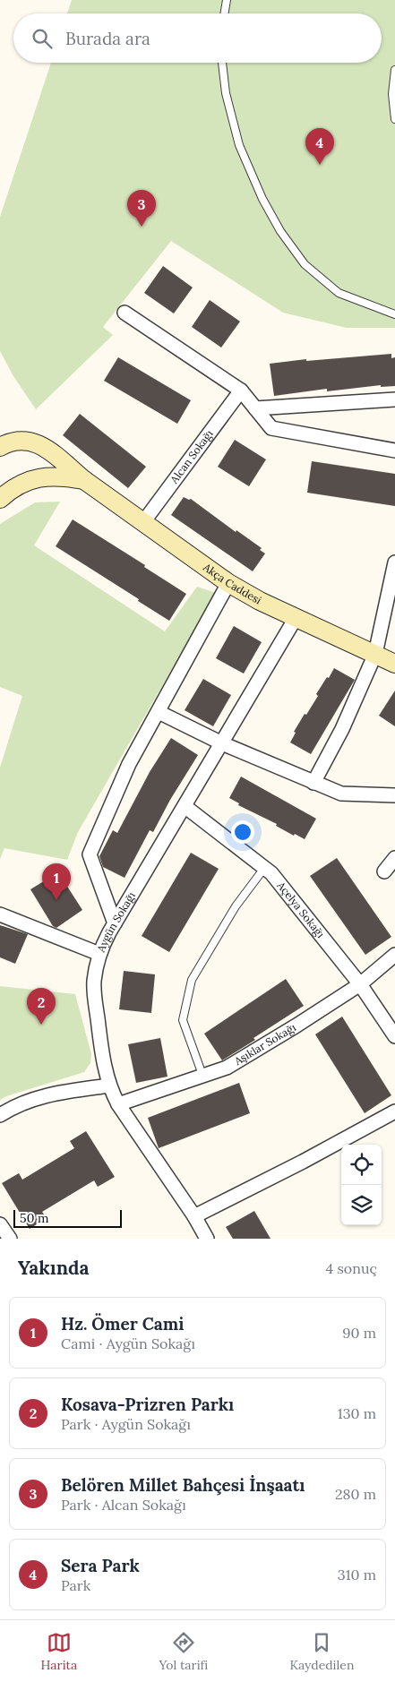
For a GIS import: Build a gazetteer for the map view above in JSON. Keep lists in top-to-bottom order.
{
  "streets": {
    "main road": ["Akça Caddesi"],
    "street": [
      "Alcan Sokağı",
      "Açelya Sokağı",
      "Aygün Sokağı",
      "Aşıklar Sokağı"
    ]
  },
  "crossings": [
    ["Alcan Sokağı", "Akça Caddesi"],
    ["Akça Caddesi", "Aygün Sokağı"],
    ["Açelya Sokağı", "Aygün Sokağı"],
    ["Açelya Sokağı", "Aşıklar Sokağı"],
    ["Aygün Sokağı", "Aşıklar Sokağı"]
  ],
  "scale_bar": "50 m",
  "page": {
    "search": "Burada ara",
    "pins": [
      "4",
      "3",
      "1",
      "2"
    ],
    "scale": "50 m",
    "heading": ["Yakında", "4 sonuç"],
    "list": [
      {
        "mark": "1",
        "name": "Hz. Ömer Cami",
        "note": "Cami · Aygün Sokağı",
        "value": "90 m"
      },
      {
        "mark": "2",
        "name": "Kosava-Prizren Parkı",
        "note": "Park · Aygün Sokağı",
        "value": "130 m"
      },
      {
        "mark": "3",
        "name": "Belören Millet Bahçesi İnşaatı",
        "note": "Park · Alcan Sokağı",
        "value": "280 m"
      },
      {
        "mark": "4",
        "name": "Sera Park",
        "note": "Park",
        "value": "310 m"
      }
    ],
    "nav": ["Harita", "Yol tarifi", "Kaydedilen"]
  }
}
